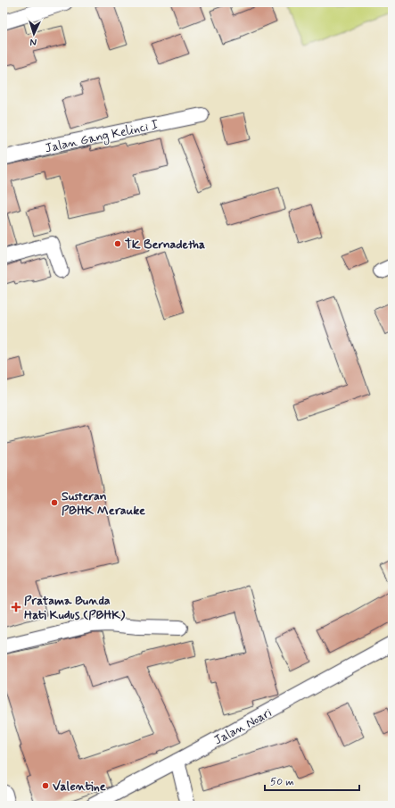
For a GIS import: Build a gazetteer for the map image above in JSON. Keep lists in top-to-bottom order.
{
  "streets": {
    "street": ["Jalan Gang Kelinci I", "Jalan Noari"]
  },
  "places": {
    "other": ["TK Bernadetha", "Susteran PBHK Merauke", "Valentine"],
    "health": ["Pratama Bunda Hati Kudus (PBHK)"]
  },
  "scale_bar": "50 m",
  "north": "bottom"
}
